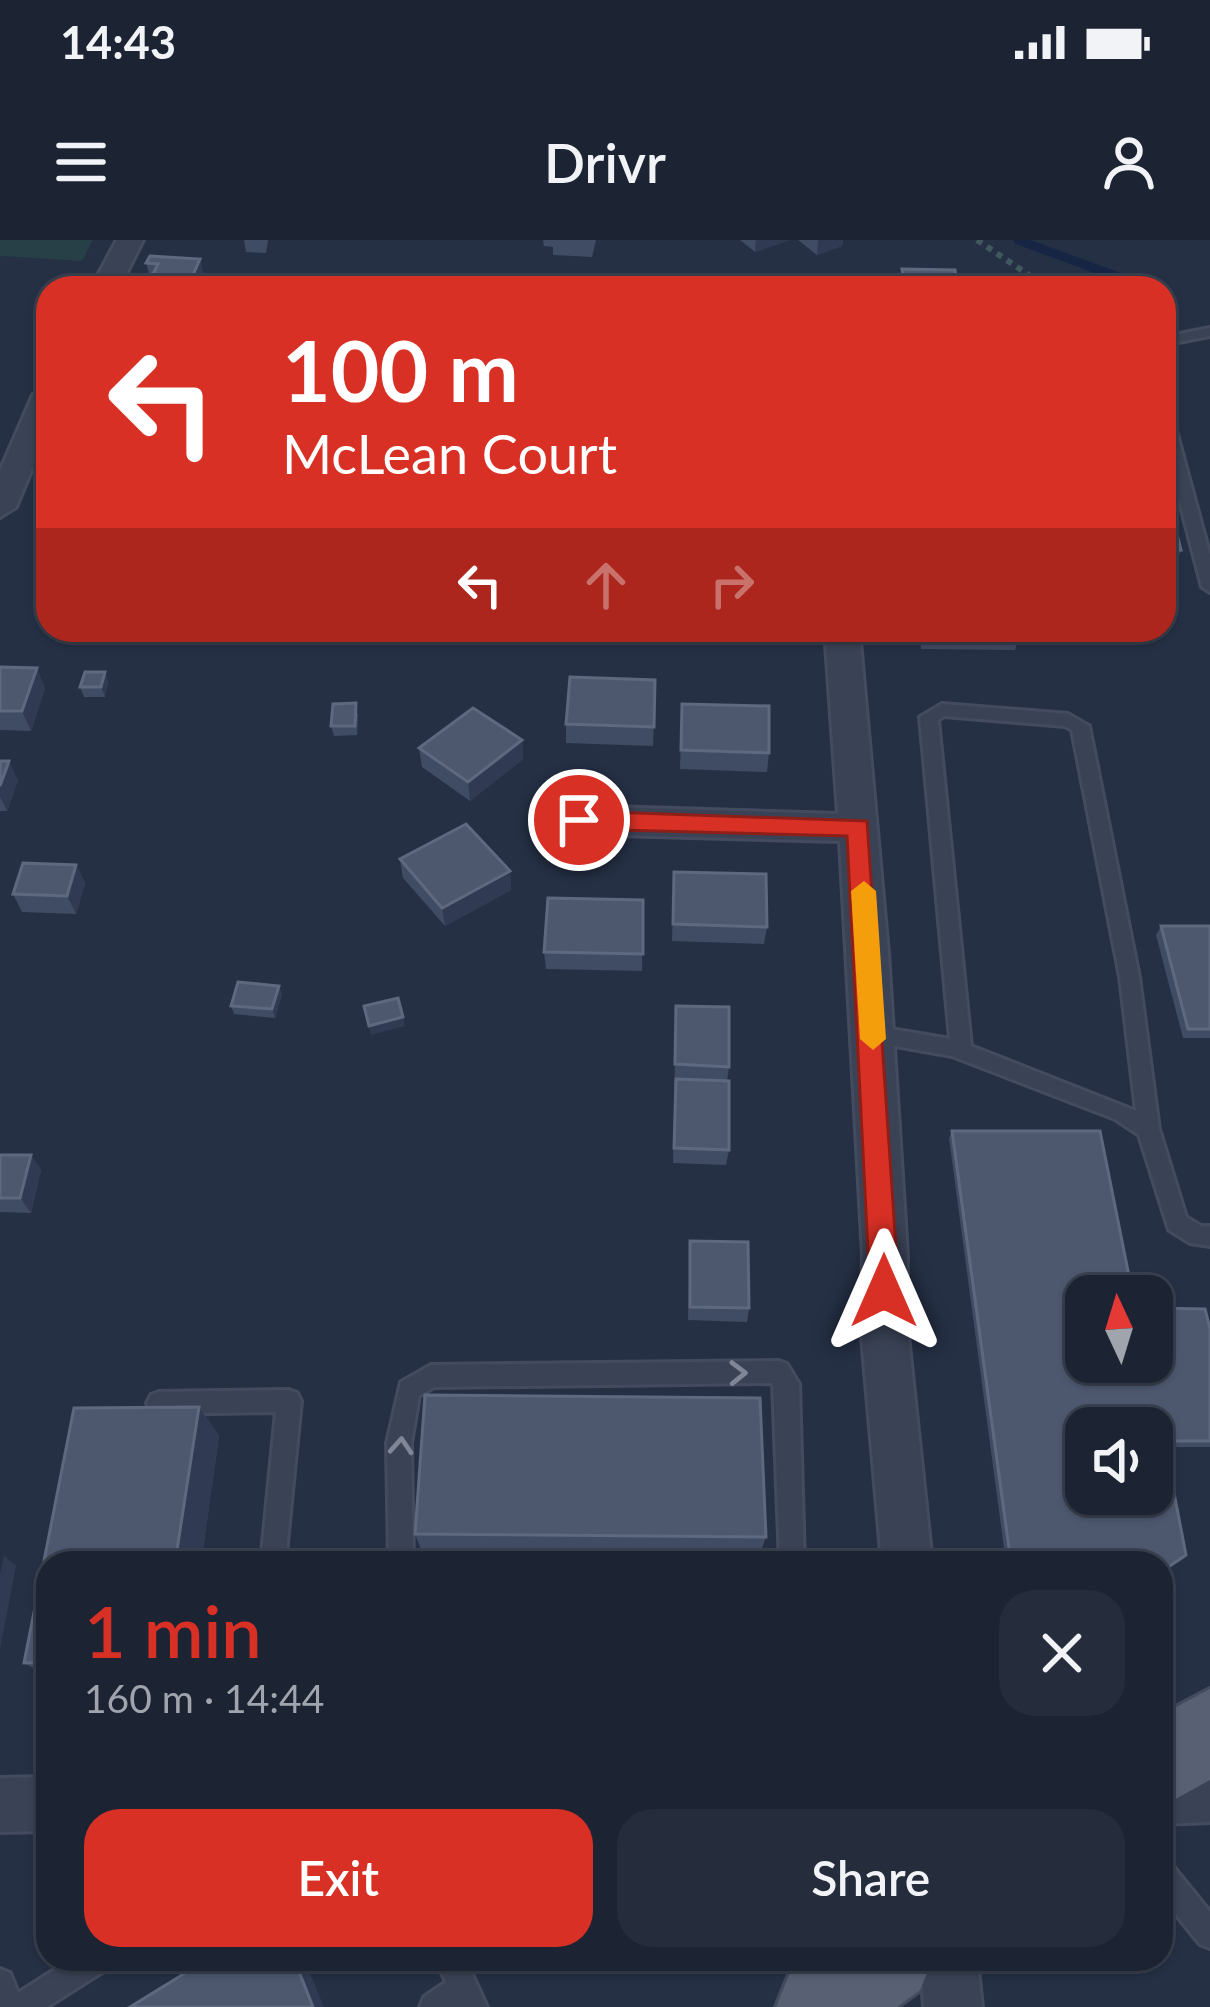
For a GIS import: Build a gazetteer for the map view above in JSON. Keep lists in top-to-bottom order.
{
  "north": "top",
  "page": {
    "status": "14:43",
    "header": "Drivr",
    "turn": ["100 m", "McLean Court"],
    "heading": ["1 min", "160 m · 14:44"],
    "buttons": ["Exit", "Share"]
  }
}
